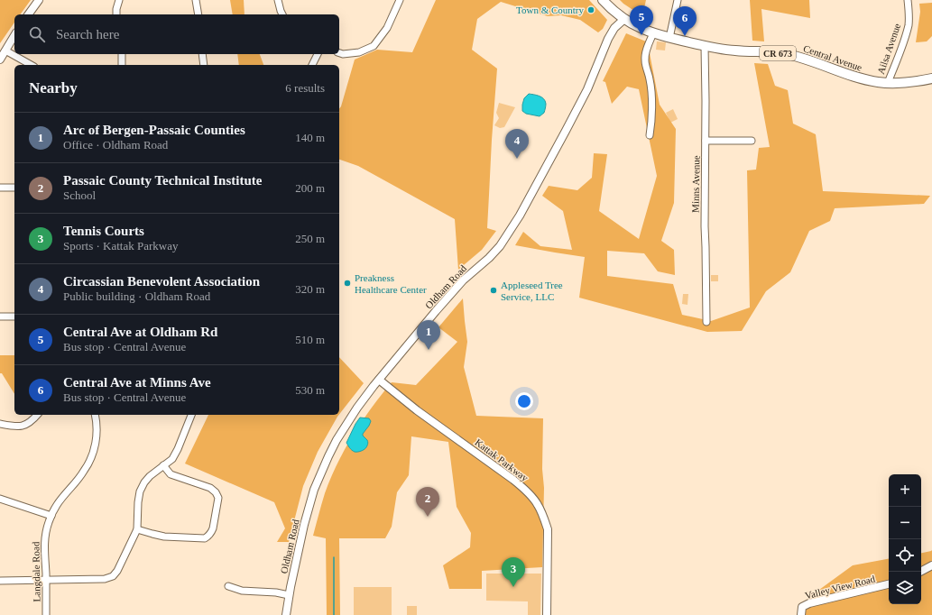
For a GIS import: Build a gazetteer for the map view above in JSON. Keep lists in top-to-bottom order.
{
  "streets": {
    "main road": ["CR 673", "Central Avenue"],
    "street": [
      "Ailsa Avenue",
      "Minns Avenue",
      "Oldham Road",
      "Kattak Parkway",
      "Langdale Road",
      "Valley View Road"
    ]
  },
  "crossings": [
    ["Ailsa Avenue", "Central Avenue"],
    ["CR 673", "Central Avenue"],
    ["CR 673", "Oldham Road"],
    ["Central Avenue", "Minns Avenue"],
    ["Central Avenue", "Oldham Road"],
    ["Oldham Road", "Kattak Parkway"]
  ],
  "places": ["Town & Country", "Preakness Healthcare Center", "Appleseed Tree Service, LLC"],
  "page": {
    "pins": [
      "5",
      "6",
      "4",
      "1",
      "2",
      "3"
    ],
    "search": "Search here",
    "heading": ["Nearby", "6 results"],
    "list": [
      {
        "mark": "1",
        "name": "Arc of Bergen-Passaic Counties",
        "note": "Office · Oldham Road",
        "value": "140 m"
      },
      {
        "mark": "2",
        "name": "Passaic County Technical Institute",
        "note": "School",
        "value": "200 m"
      },
      {
        "mark": "3",
        "name": "Tennis Courts",
        "note": "Sports · Kattak Parkway",
        "value": "250 m"
      },
      {
        "mark": "4",
        "name": "Circassian Benevolent Association",
        "note": "Public building · Oldham Road",
        "value": "320 m"
      },
      {
        "mark": "5",
        "name": "Central Ave at Oldham Rd",
        "note": "Bus stop · Central Avenue",
        "value": "510 m"
      },
      {
        "mark": "6",
        "name": "Central Ave at Minns Ave",
        "note": "Bus stop · Central Avenue",
        "value": "530 m"
      }
    ],
    "map_buttons": ["+", "−"]
  }
}
